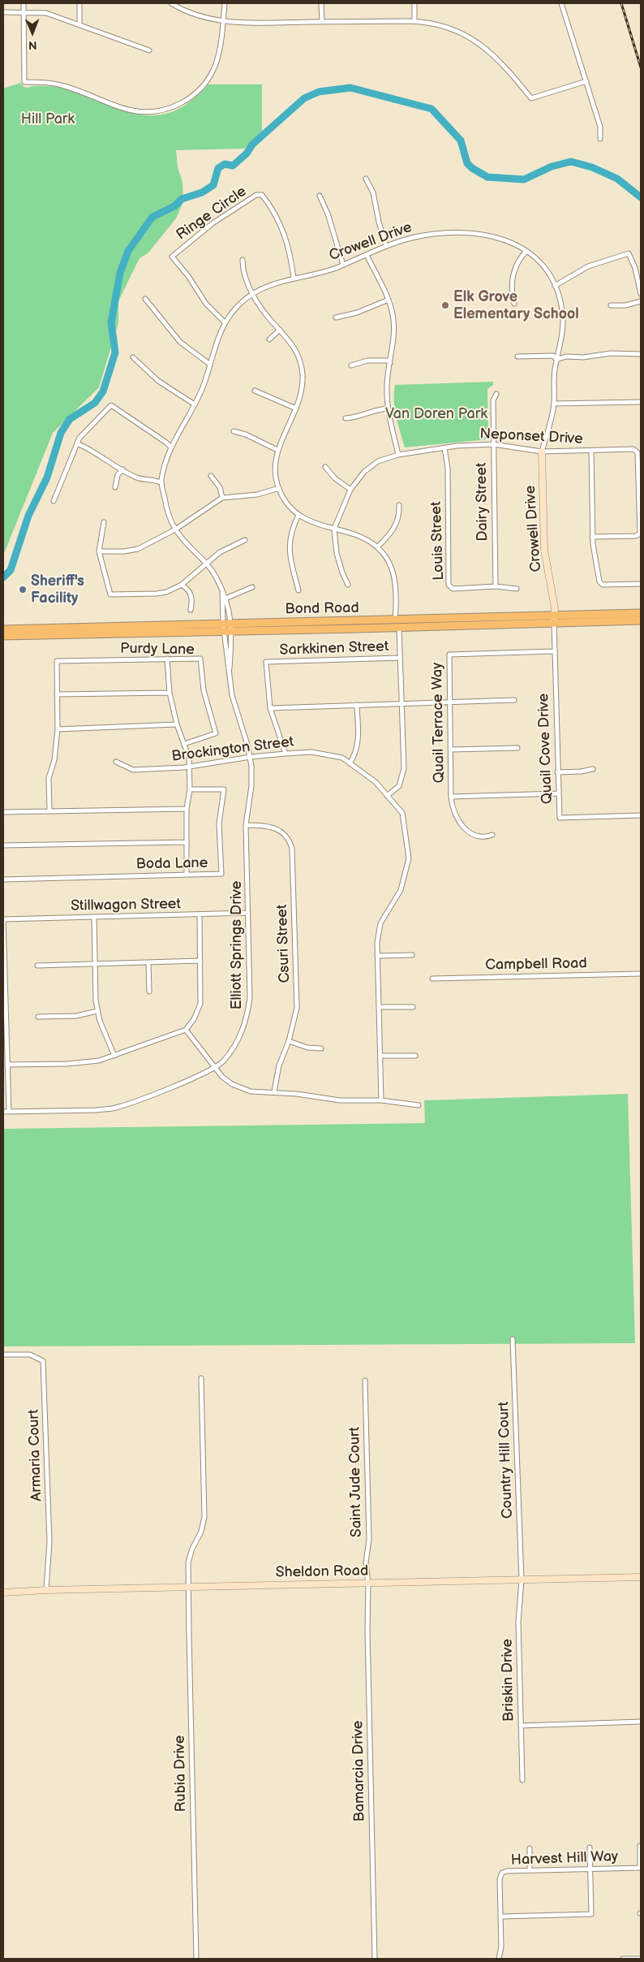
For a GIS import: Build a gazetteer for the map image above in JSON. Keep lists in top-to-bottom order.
{
  "streets": {
    "main road": ["Crowell Drive", "Bond Road", "Sheldon Road"],
    "street": [
      "Ringe Circle",
      "Neponset Drive",
      "Dairy Street",
      "Louis Street",
      "Sarkkinen Street",
      "Purdy Lane",
      "Quail Terrace Way",
      "Quail Cove Drive",
      "Brockington Street",
      "Boda Lane",
      "Stillwagon Street",
      "Csuri Street",
      "Elliott Springs Drive",
      "Campbell Road",
      "Armaria Court",
      "Country Hill Court",
      "Saint Jude Court",
      "Briskin Drive",
      "Bamarcia Drive",
      "Rubia Drive",
      "Harvest Hill Way"
    ]
  },
  "crossings": [
    ["Ringe Circle", "Crowell Drive"],
    ["Crowell Drive", "Neponset Drive"],
    ["Crowell Drive", "Bond Road"],
    ["Crowell Drive", "Quail Cove Drive"],
    ["Crowell Drive", "Elliott Springs Drive"],
    ["Neponset Drive", "Dairy Street"],
    ["Neponset Drive", "Louis Street"],
    ["Dairy Street", "Louis Street"],
    ["Bond Road", "Quail Cove Drive"],
    ["Sarkkinen Street", "Brockington Street"],
    ["Quail Terrace Way", "Quail Cove Drive"],
    ["Brockington Street", "Elliott Springs Drive"],
    ["Stillwagon Street", "Elliott Springs Drive"],
    ["Csuri Street", "Elliott Springs Drive"],
    ["Armaria Court", "Sheldon Road"],
    ["Country Hill Court", "Sheldon Road"],
    ["Country Hill Court", "Briskin Drive"],
    ["Saint Jude Court", "Sheldon Road"],
    ["Saint Jude Court", "Bamarcia Drive"],
    ["Sheldon Road", "Briskin Drive"],
    ["Sheldon Road", "Bamarcia Drive"],
    ["Sheldon Road", "Rubia Drive"]
  ],
  "parks": ["Hill Park", "Van Doren Park"],
  "places": ["Elk Grove Elementary School", "Sheriff's Facility"],
  "north": "bottom"
}
